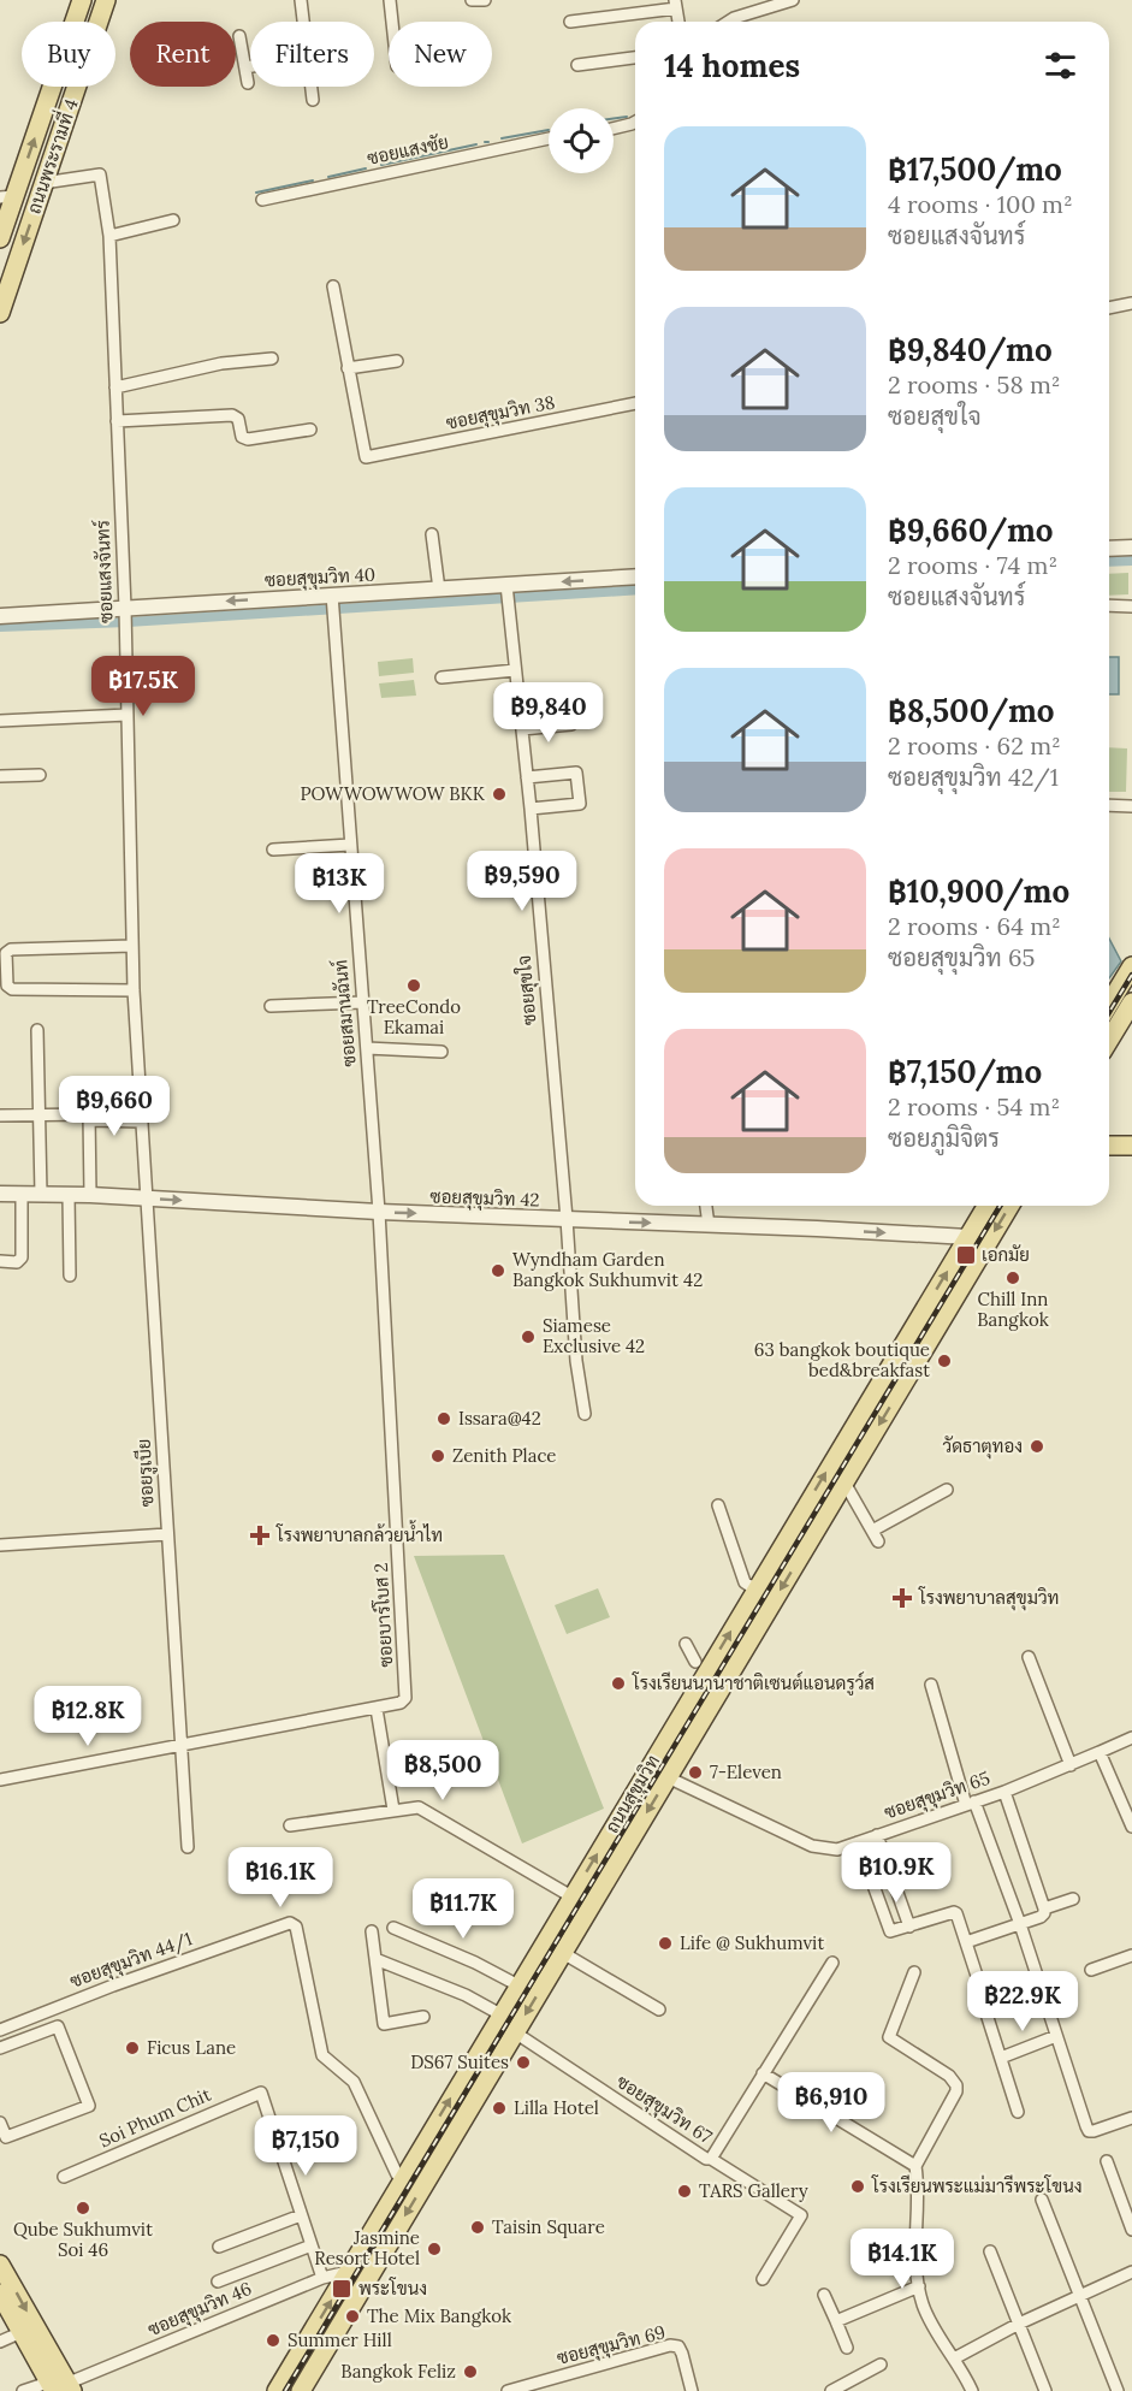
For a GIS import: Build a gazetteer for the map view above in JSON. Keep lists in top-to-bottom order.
{
  "streets": {
    "main road": ["ถนนพระรามที่ 4", "ถนนสุขุมวิท"],
    "street": [
      "ซอยแสงชัย",
      "ซอยสุขุมวิท 38",
      "ซอยแสงจันทร์",
      "ซอยสุขุมวิท 40",
      "ซอยสุขใจ",
      "ซอยสมานฉันท์",
      "ซอยสุขุมวิท 42",
      "ซอยรูเบีย",
      "ซอยบาร์โบส 2",
      "ซอยสุขุมวิท 65",
      "ซอยสุขุมวิท 44/1",
      "ซอยสุขุมวิท 67",
      "Soi Phum Chit",
      "ซอยสุขุมวิท 46",
      "ซอยสุขุมวิท 69"
    ]
  },
  "crossings": [
    ["ถนนพระรามที่ 4", "ซอยแสงจันทร์"],
    ["ซอยแสงจันทร์", "ซอยสุขุมวิท 40"],
    ["ซอยแสงจันทร์", "ซอยสุขุมวิท 42"],
    ["ซอยแสงจันทร์", "ซอยรูเบีย"],
    ["ซอยสุขุมวิท 40", "ซอยสุขใจ"],
    ["ซอยสุขุมวิท 40", "ซอยสมานฉันท์"],
    ["ซอยสุขใจ", "ซอยสุขุมวิท 42"],
    ["ซอยสมานฉันท์", "ซอยสุขุมวิท 42"],
    ["ซอยสมานฉันท์", "ซอยบาร์โบส 2"],
    ["ซอยสุขุมวิท 42", "ซอยรูเบีย"],
    ["ซอยสุขุมวิท 42", "ซอยบาร์โบส 2"],
    ["ซอยสุขุมวิท 42", "ถนนสุขุมวิท"],
    ["ซอยรูเบีย", "ซอยบาร์โบส 2"],
    ["ถนนสุขุมวิท", "ซอยสุขุมวิท 65"],
    ["ถนนสุขุมวิท", "ซอยสุขุมวิท 44/1"],
    ["ถนนสุขุมวิท", "ซอยสุขุมวิท 67"],
    ["ถนนสุขุมวิท", "ซอยสุขุมวิท 46"]
  ],
  "one_way": ["ซอยสุขุมวิท 40", "ซอยสุขุมวิท 42"],
  "places": {
    "other": [
      "POWWOWWOW BKK",
      "TreeCondo Ekamai",
      "Wyndham Garden Bangkok Sukhumvit 42",
      "Chill Inn Bangkok",
      "Siamese Exclusive 42",
      "63 bangkok boutique bed&breakfast",
      "Issara@42",
      "วัดธาตุทอง",
      "Zenith Place",
      "โรงเรียนนานาชาติเซนต์แอนดรูว์ส",
      "7-Eleven",
      "Life @ Sukhumvit",
      "Ficus Lane",
      "DS67 Suites",
      "Lilla Hotel",
      "โรงเรียนพระแม่มารีพระโขนง",
      "TARS Gallery",
      "Qube Sukhumvit Soi 46",
      "Taisin Square",
      "Jasmine Resort Hotel",
      "The Mix Bangkok",
      "Summer Hill",
      "Bangkok Feliz"
    ],
    "transit": ["เอกมัย", "พระโขนง"],
    "health": ["โรงพยาบาลกล้วยน้ำไท", "โรงพยาบาลสุขุมวิท"]
  },
  "page": {
    "chip": [
      "Buy",
      "Rent",
      "Filters",
      "New"
    ],
    "heading": "14 homes",
    "list": [
      {
        "name": "฿17,500/mo",
        "note": "4 rooms · 100 m² · ซอยแสงจันทร์"
      },
      {
        "name": "฿9,840/mo",
        "note": "2 rooms · 58 m² · ซอยสุขใจ"
      },
      {
        "name": "฿9,660/mo",
        "note": "2 rooms · 74 m² · ซอยแสงจันทร์"
      },
      {
        "name": "฿8,500/mo",
        "note": "2 rooms · 62 m² · ซอยสุขุมวิท 42/1"
      },
      {
        "name": "฿10,900/mo",
        "note": "2 rooms · 64 m² · ซอยสุขุมวิท 65"
      },
      {
        "name": "฿7,150/mo",
        "note": "2 rooms · 54 m² · ซอยภูมิจิตร"
      }
    ],
    "price": [
      "฿17.5K",
      "฿9,840",
      "฿9,590",
      "฿13K",
      "฿9,660",
      "฿12.8K",
      "฿8,500",
      "฿10.9K",
      "฿16.1K",
      "฿11.7K",
      "฿22.9K",
      "฿6,910",
      "฿7,150",
      "฿14.1K"
    ]
  }
}
